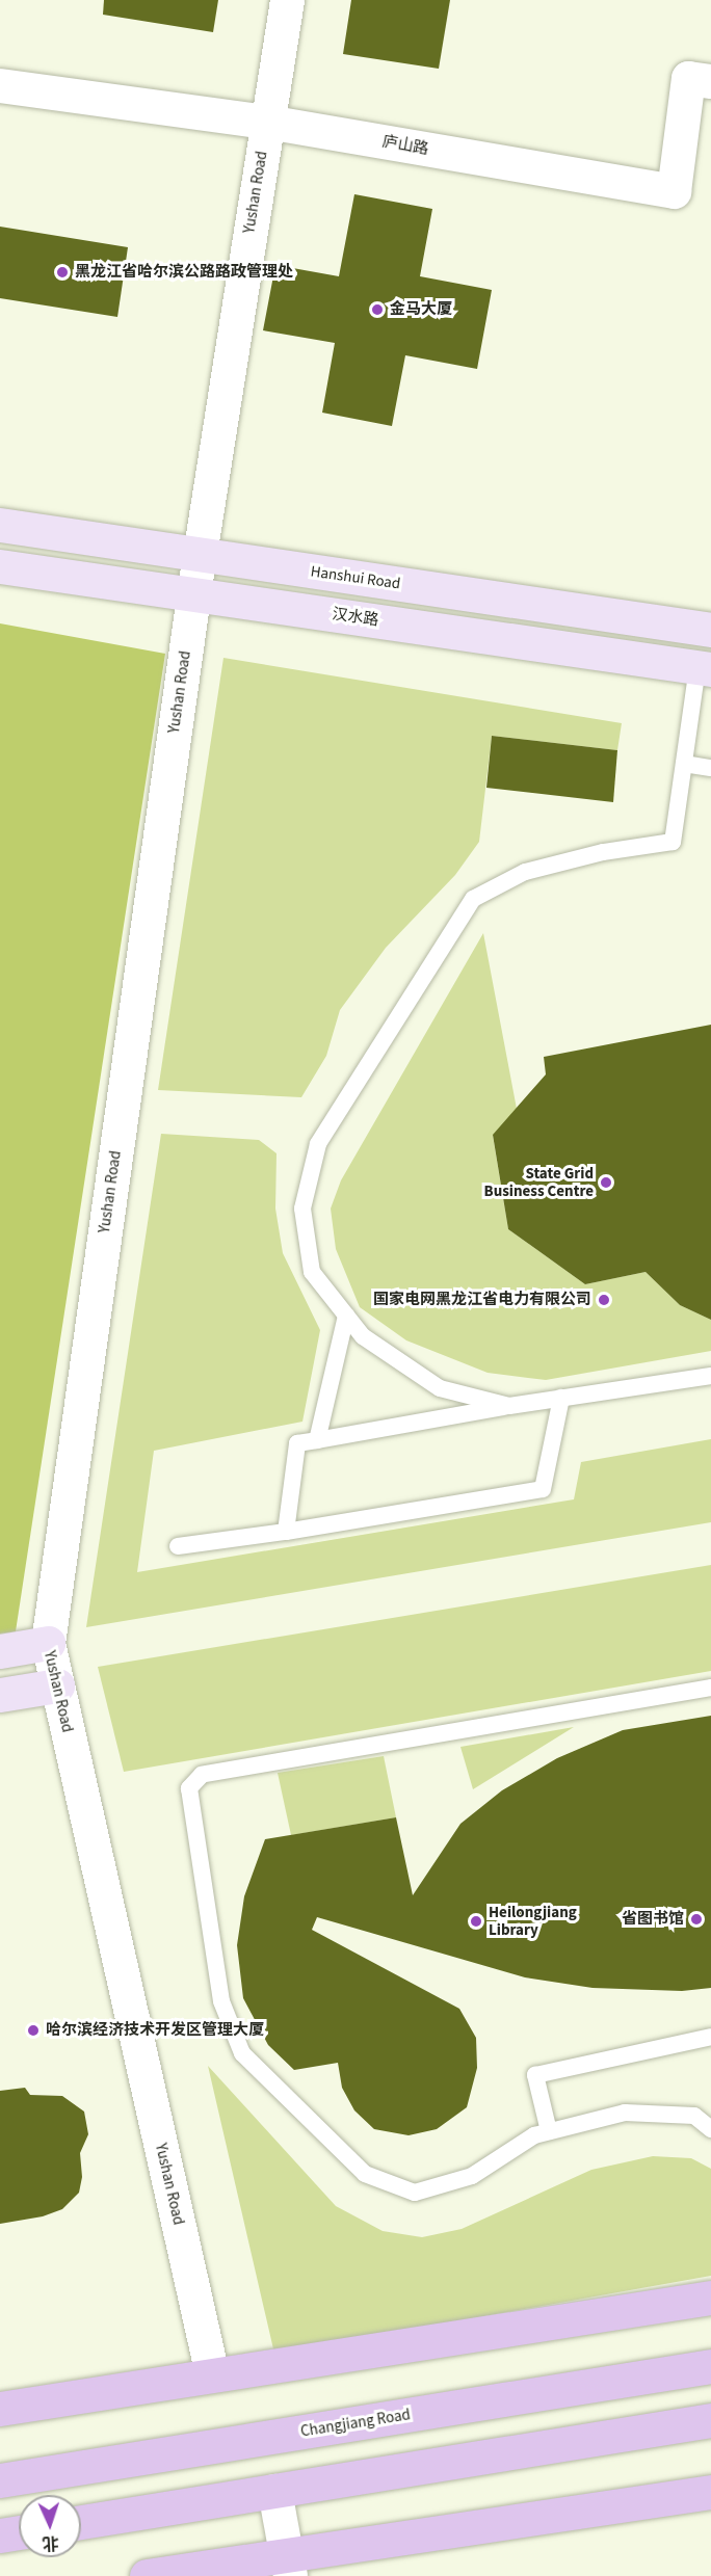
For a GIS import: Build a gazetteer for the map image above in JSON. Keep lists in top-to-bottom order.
{
  "streets": {
    "main road": ["Hanshui Road", "汉水路", "Changjiang Road"],
    "street": ["庐山路", "Yushan Road"]
  },
  "crossings": [
    ["庐山路", "Yushan Road"],
    ["Yushan Road", "Hanshui Road"],
    ["Yushan Road", "汉水路"]
  ],
  "places": [
    "黑龙江省哈尔滨公路路政管理处",
    "金马大厦",
    "State Grid Business Centre",
    "国家电网黑龙江省电力有限公司",
    "省图书馆",
    "Heilongjiang Library",
    "哈尔滨经济技术开发区管理大厦"
  ],
  "north": "bottom"
}
